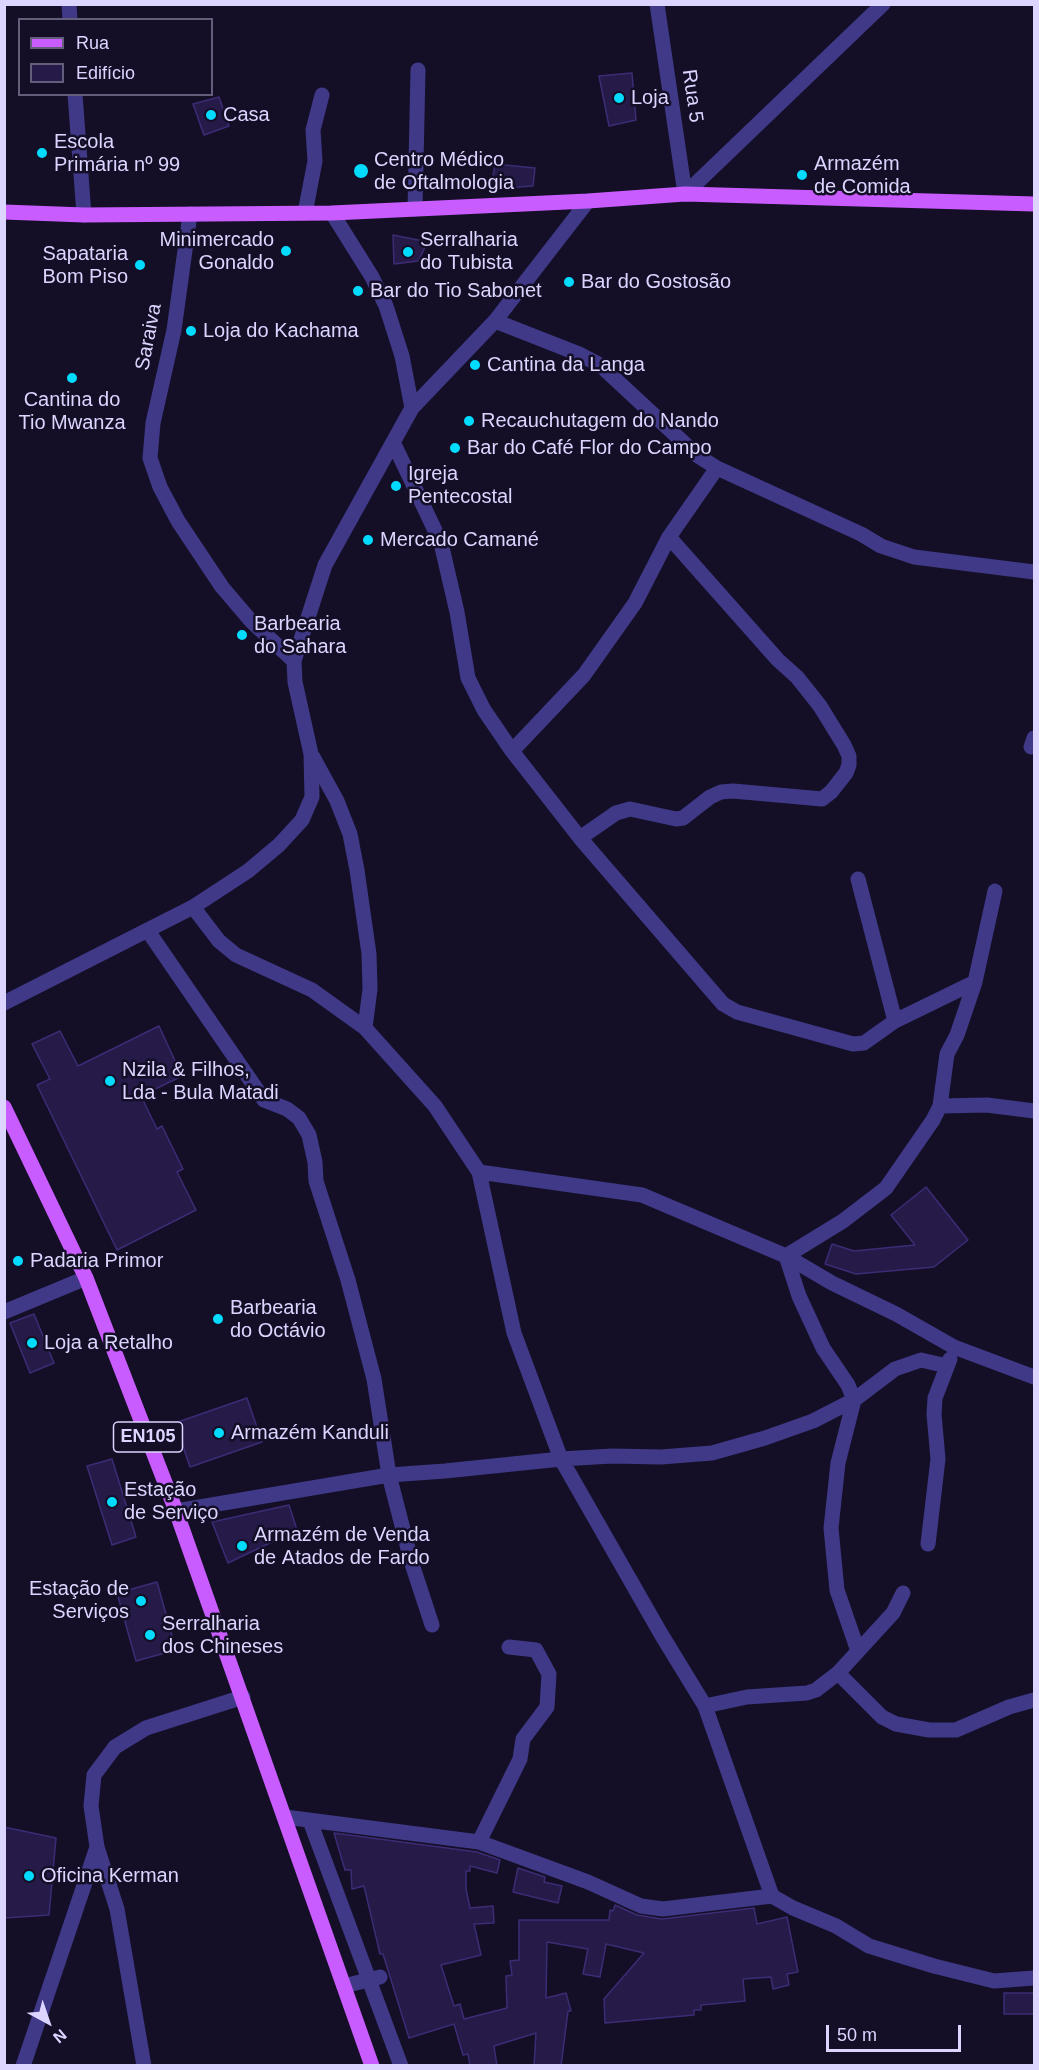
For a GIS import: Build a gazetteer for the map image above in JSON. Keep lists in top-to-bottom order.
{
  "streets": {
    "main road": ["EN105"],
    "street": ["Rua 5"]
  },
  "places": [
    "Loja",
    "Casa",
    "Escola Primária nº 99",
    "Centro Médico de Oftalmologia",
    "Armazém de Comida",
    "Minimercado Gonaldo",
    "Serralharia do Tubista",
    "Sapataria Bom Piso",
    "Bar do Gostosão",
    "Bar do Tio Sabonet",
    "Loja do Kachama",
    "Cantina da Langa",
    "Cantina do Tio Mwanza",
    "Recauchutagem do Nando",
    "Bar do Café Flor do Campo",
    "Igreja Pentecostal",
    "Mercado Camané",
    "Barbearia do Sahara",
    "Nzila & Filhos, Lda - Bula Matadi",
    "Padaria Primor",
    "Barbearia do Octávio",
    "Loja a Retalho",
    "Armazém Kanduli",
    "Estação de Serviço",
    "Armazém de Venda de Atados de Fardo",
    "Estação de Serviços",
    "Serralharia dos Chineses",
    "Oficina Kerman"
  ],
  "legend": ["Rua", "Edifício"],
  "scale_bar": "50 m",
  "north": "bottom right"
}
